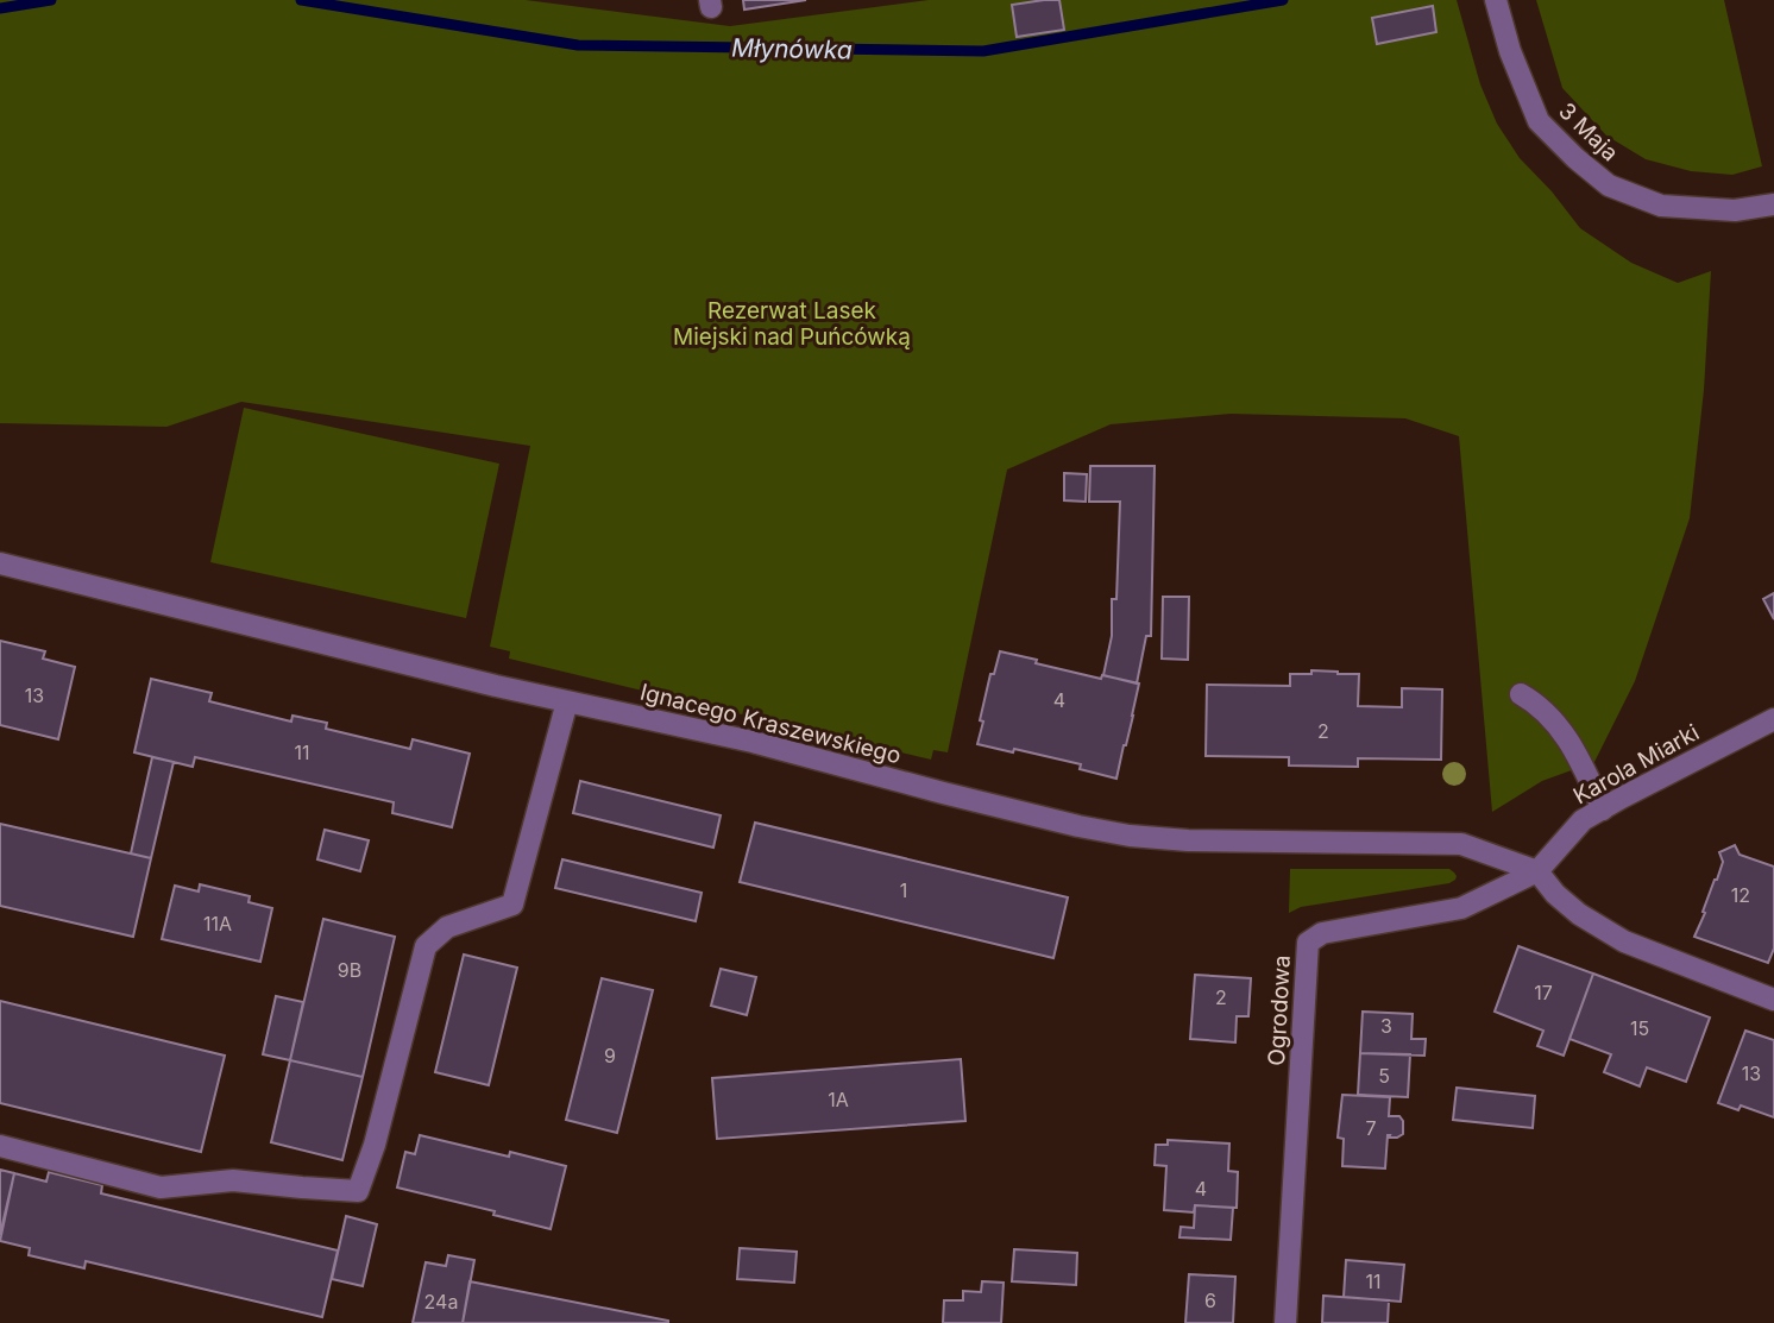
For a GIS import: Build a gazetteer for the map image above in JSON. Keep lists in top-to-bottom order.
{
  "streets": {
    "street": [
      "3 Maja",
      "Ignacego Kraszewskiego",
      "Karola Miarki",
      "Ogrodowa"
    ]
  },
  "crossings": [
    ["Ignacego Kraszewskiego", "Karola Miarki"],
    ["Ignacego Kraszewskiego", "Ogrodowa"],
    ["Karola Miarki", "Ogrodowa"]
  ],
  "water": ["Młynówka"],
  "parks": ["Rezerwat Lasek Miejski nad Puńcówką"],
  "house_numbers": [
    "13",
    "4",
    "2",
    "11",
    "1",
    "12",
    "11A",
    "9B",
    "17",
    "2",
    "3",
    "15",
    "9",
    "13",
    "5",
    "1A",
    "7",
    "4",
    "11",
    "6",
    "24a"
  ]
}
